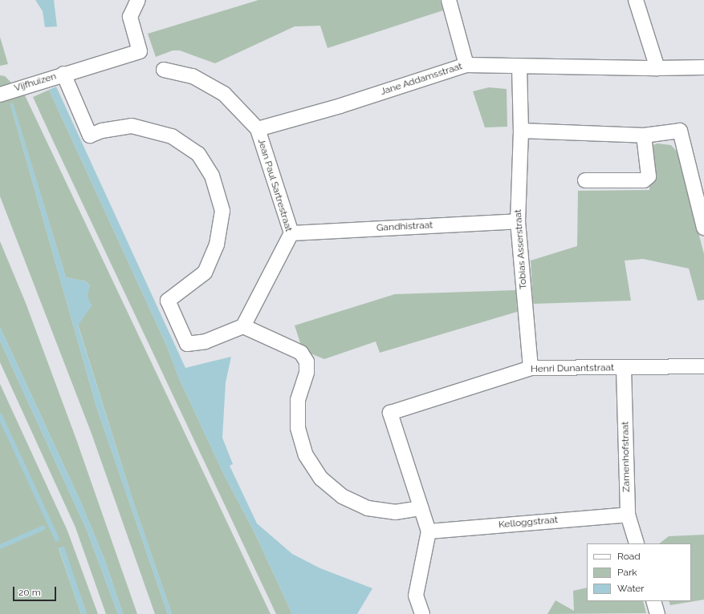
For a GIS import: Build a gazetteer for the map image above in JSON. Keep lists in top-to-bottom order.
{
  "streets": {
    "street": [
      "Jane Addamsstraat",
      "Vijfhuizen",
      "Jean Paul Sartrestraat",
      "Gandhistraat",
      "Tobias Asserstraat",
      "Henri Dunantstraat",
      "Zamenhofstraat",
      "Kelloggstraat"
    ]
  },
  "crossings": [
    ["Jane Addamsstraat", "Jean Paul Sartrestraat"],
    ["Jane Addamsstraat", "Tobias Asserstraat"],
    ["Jean Paul Sartrestraat", "Gandhistraat"],
    ["Gandhistraat", "Tobias Asserstraat"],
    ["Tobias Asserstraat", "Henri Dunantstraat"],
    ["Henri Dunantstraat", "Zamenhofstraat"],
    ["Zamenhofstraat", "Kelloggstraat"]
  ],
  "legend": ["Road", "Park", "Water"],
  "scale_bar": "20 m"
}
